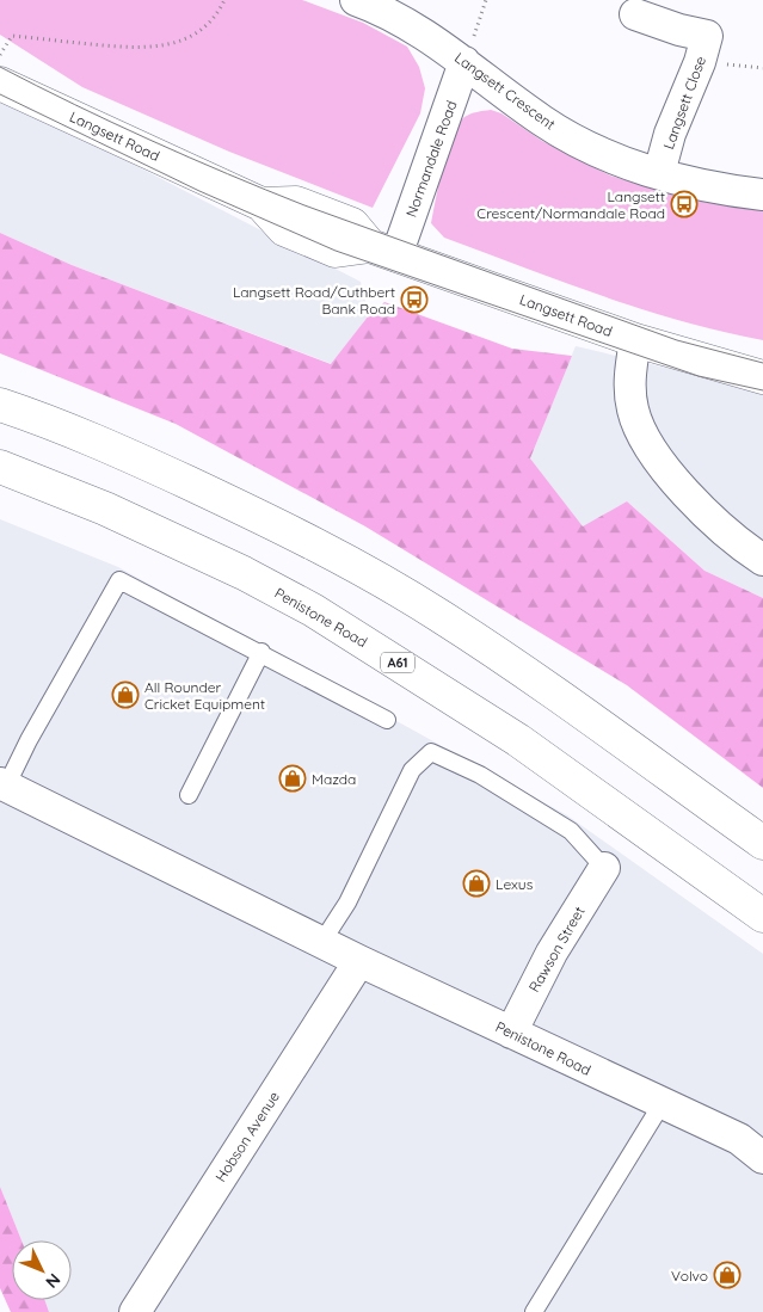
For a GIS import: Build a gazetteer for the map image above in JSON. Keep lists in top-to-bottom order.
{
  "streets": {
    "main road": ["Langsett Road", "Penistone Road", "A61"],
    "street": [
      "Langsett Crescent",
      "Langsett Close",
      "Normandale Road",
      "Rawson Street",
      "Hobson Avenue"
    ]
  },
  "crossings": [
    ["Langsett Crescent", "Langsett Close"],
    ["Langsett Crescent", "Normandale Road"],
    ["Langsett Road", "Normandale Road"],
    ["Penistone Road", "Rawson Street"],
    ["Penistone Road", "Hobson Avenue"]
  ],
  "places": {
    "bus stop": ["Langsett Crescent/Normandale Road", "Langsett Road/Cuthbert Bank Road"],
    "shop": [
      "All Rounder Cricket Equipment",
      "Mazda",
      "Lexus",
      "Volvo"
    ]
  },
  "north": "bottom right"
}
